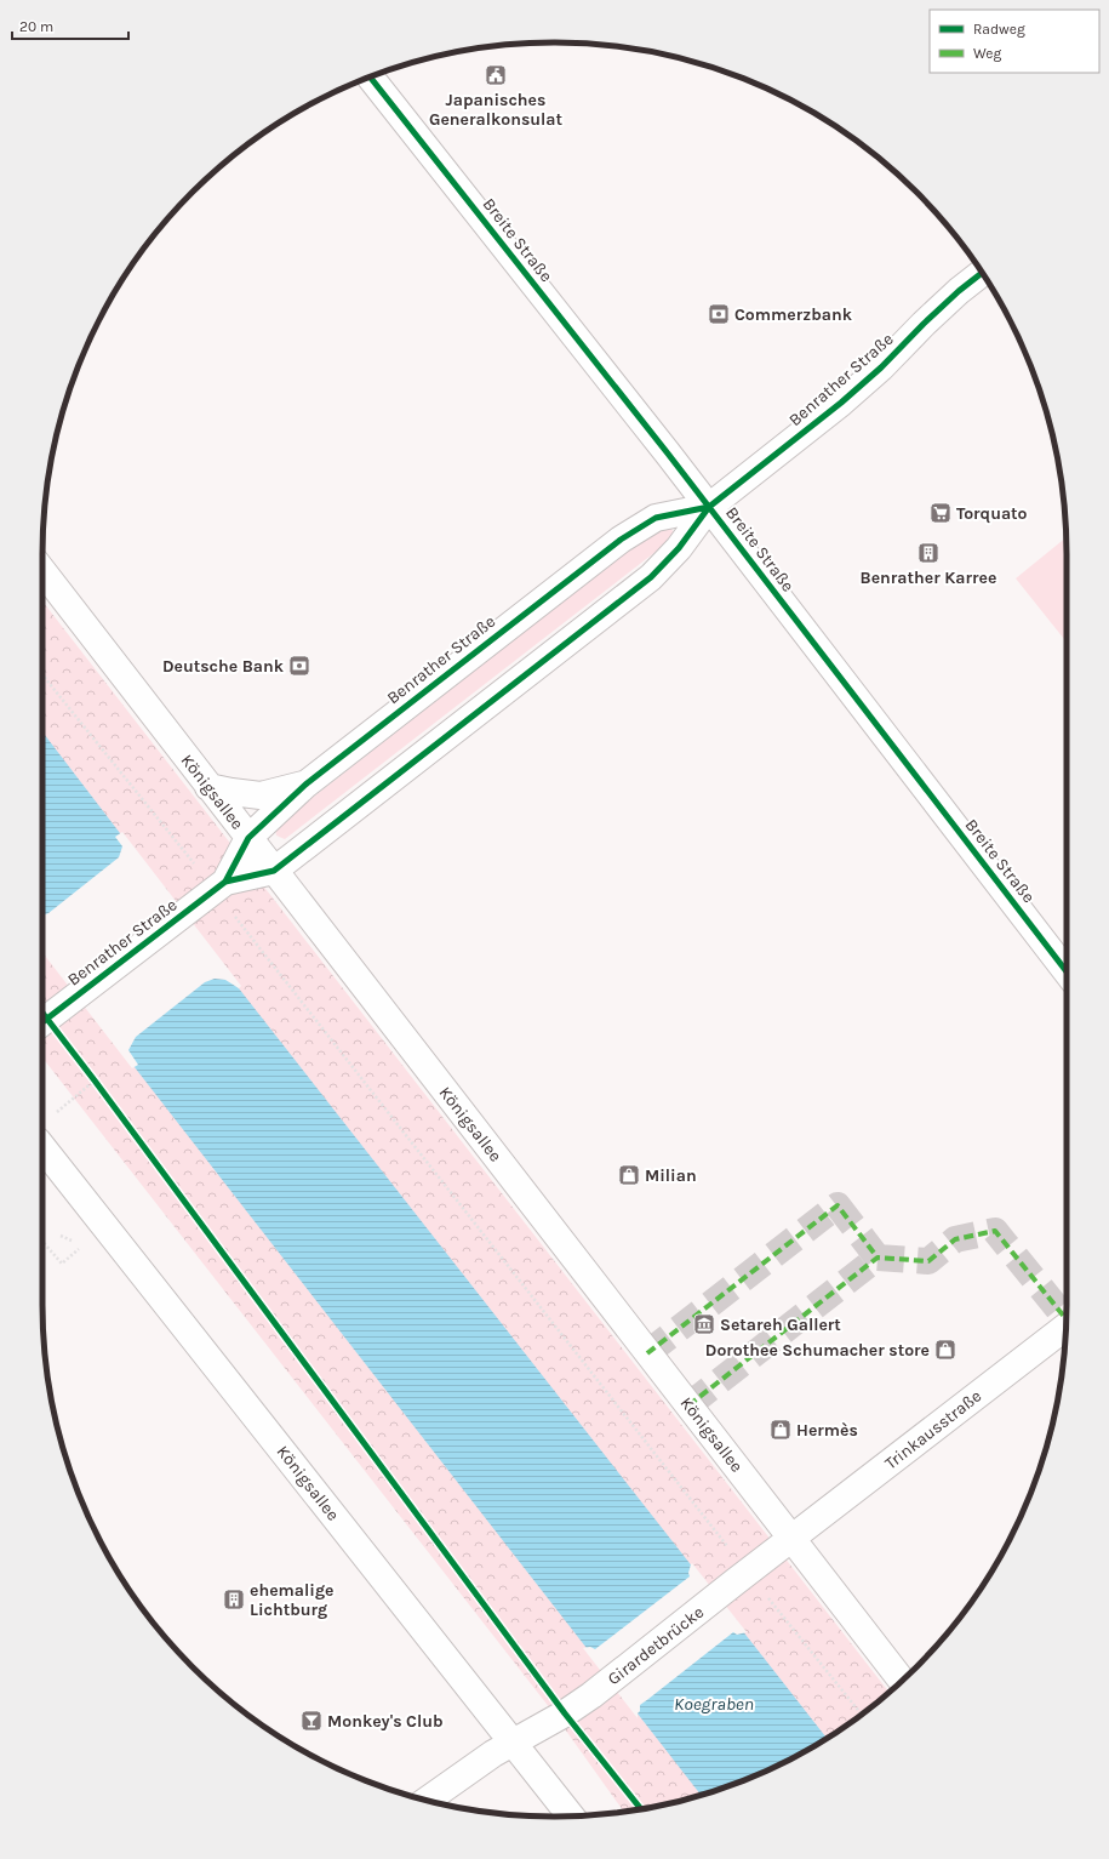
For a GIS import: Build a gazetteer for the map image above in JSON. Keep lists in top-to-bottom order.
{
  "streets": {
    "street": [
      "Breite Straße",
      "Benrather Straße",
      "Königsallee",
      "Trinkausstraße",
      "Girardetbrücke"
    ]
  },
  "crossings": [
    ["Breite Straße", "Benrather Straße"],
    ["Benrather Straße", "Königsallee"],
    ["Königsallee", "Trinkausstraße"],
    ["Königsallee", "Girardetbrücke"],
    ["Trinkausstraße", "Girardetbrücke"]
  ],
  "water": ["Koegraben"],
  "places": {
    "public building": ["Japanisches Generalkonsulat"],
    "bank": ["Commerzbank", "Deutsche Bank"],
    "supermarket": ["Torquato"],
    "building": ["Benrather Karree", "ehemalige Lichtburg"],
    "shop": ["Milian", "Dorothee Schumacher store", "Hermès"],
    "museum": ["Setareh Gallert"],
    "bar": ["Monkey's Club"]
  },
  "legend": ["Radweg", "Weg"],
  "scale_bar": "20 m"
}
